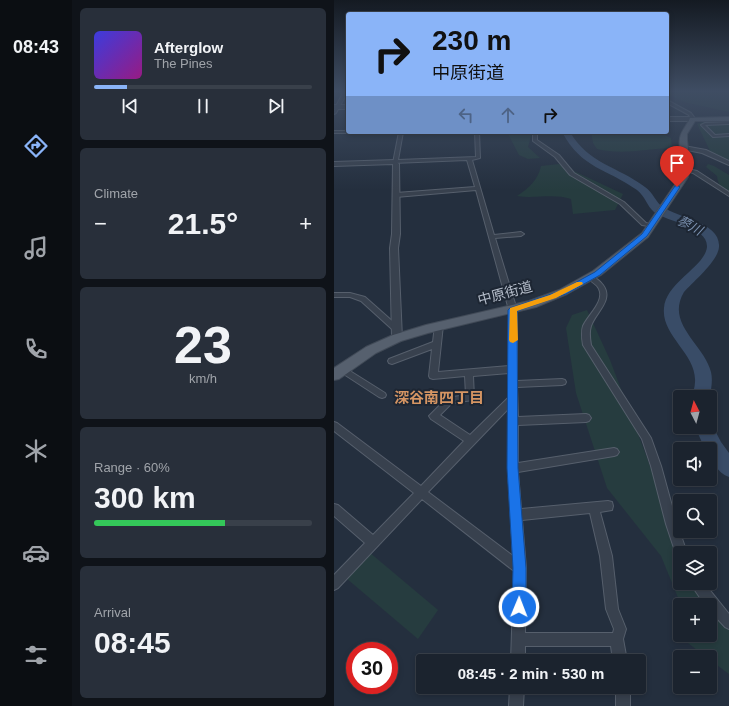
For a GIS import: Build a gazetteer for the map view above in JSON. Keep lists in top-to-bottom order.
{
  "streets": {
    "main road": ["中原街道"]
  },
  "districts": ["深谷南四丁目"],
  "water": ["蓼川"],
  "north": "top",
  "page": {
    "tabs": "08:43",
    "turn": ["230 m", "中原街道"],
    "song": ["Afterglow", "The Pines"],
    "tile": [
      "Climate",
      ["23", "km/h"],
      ["Range · 60%", "300 km"],
      ["Arrival", "08:45"]
    ],
    "heat": ["−", "21.5°", "+"],
    "map_buttons": ["+", "−"],
    "limit": "30",
    "trip": "08:45 · 2 min · 530 m"
  }
}
